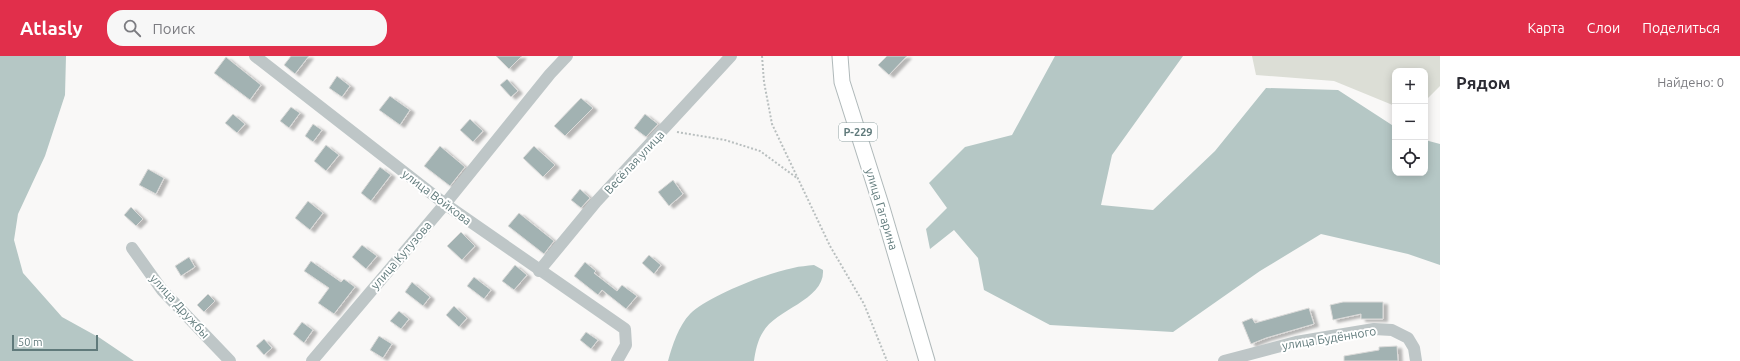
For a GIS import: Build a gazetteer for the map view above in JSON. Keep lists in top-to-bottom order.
{
  "streets": {
    "main road": ["Р-229", "улица Гагарина"],
    "street": [
      "Весёлая улица",
      "улица Войкова",
      "улица Кутузова",
      "улица Дружбы",
      "улица Будённого"
    ]
  },
  "crossings": [
    ["Весёлая улица", "улица Войкова"],
    ["улица Войкова", "улица Кутузова"]
  ],
  "scale_bar": "50 m",
  "page": {
    "header": "Atlasly",
    "search": "Поиск",
    "nav": ["Карта", "Слои", "Поделиться"],
    "heading": ["Рядом", "Найдено: 0"],
    "map_buttons": ["+", "−"],
    "scale": "50 m"
  }
}
